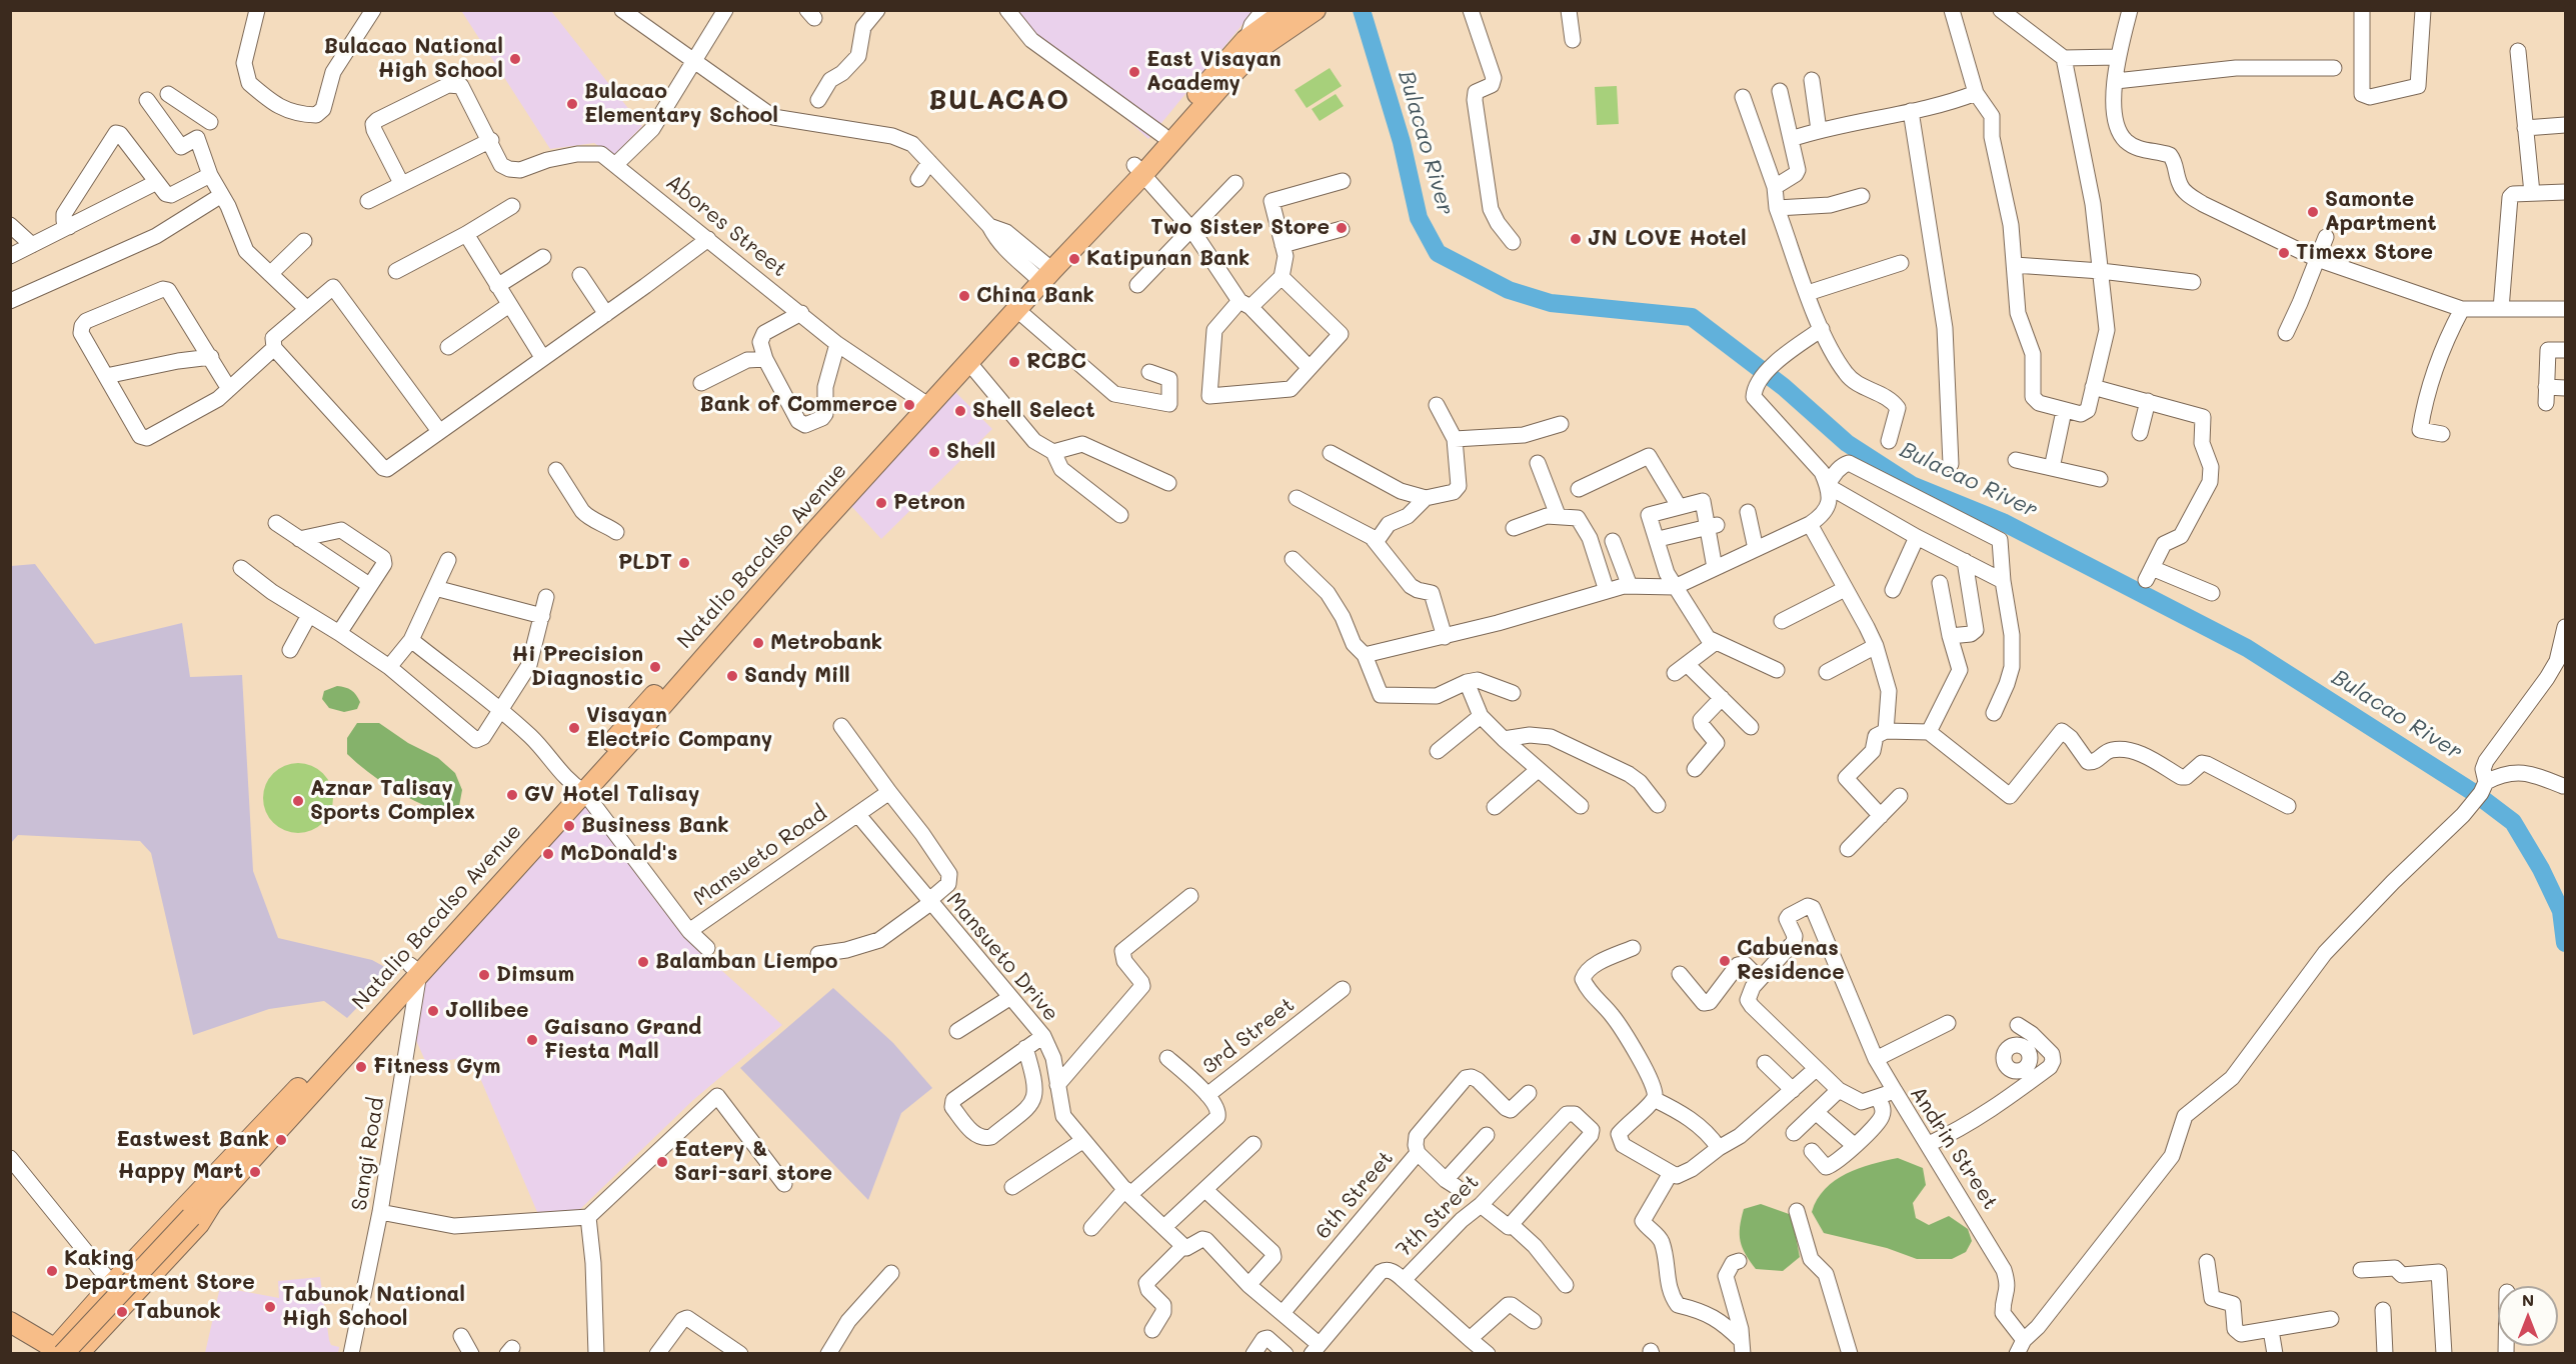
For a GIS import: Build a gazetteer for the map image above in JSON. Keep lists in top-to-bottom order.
{
  "streets": {
    "main road": ["Natalio Bacalso Avenue"],
    "street": [
      "Abores Street",
      "Mansueto Road",
      "Mansueto Drive",
      "3rd Street",
      "Andrin Street",
      "Sangi Road",
      "6th Street",
      "7th Street"
    ]
  },
  "crossings": [
    ["Abores Street", "Natalio Bacalso Avenue"],
    ["Natalio Bacalso Avenue", "Mansueto Road"],
    ["Natalio Bacalso Avenue", "Sangi Road"],
    ["Mansueto Road", "Mansueto Drive"],
    ["Mansueto Drive", "3rd Street"]
  ],
  "districts": ["BULACAO"],
  "water": ["Bulacao River"],
  "places": [
    "Bulacao National High School",
    "East Visayan Academy",
    "Bulacao Elementary School",
    "Samonte Apartment",
    "Two Sister Store",
    "JN LOVE Hotel",
    "Timexx Store",
    "Katipunan Bank",
    "China Bank",
    "RCBC",
    "Bank of Commerce",
    "Shell Select",
    "Shell",
    "Petron",
    "PLDT",
    "Metrobank",
    "Hi Precision Diagnostic",
    "Sandy Mill",
    "Visayan Electric Company",
    "GV Hotel Talisay",
    "Aznar Talisay Sports Complex",
    "Business Bank",
    "McDonald's",
    "Cabuenas Residence",
    "Balamban Liempo",
    "Dimsum",
    "Jollibee",
    "Gaisano Grand Fiesta Mall",
    "Fitness Gym",
    "Eastwest Bank",
    "Eatery & Sari-sari store",
    "Happy Mart",
    "Kaking Department Store",
    "Tabunok National High School",
    "Tabunok"
  ],
  "north": "top"
}
